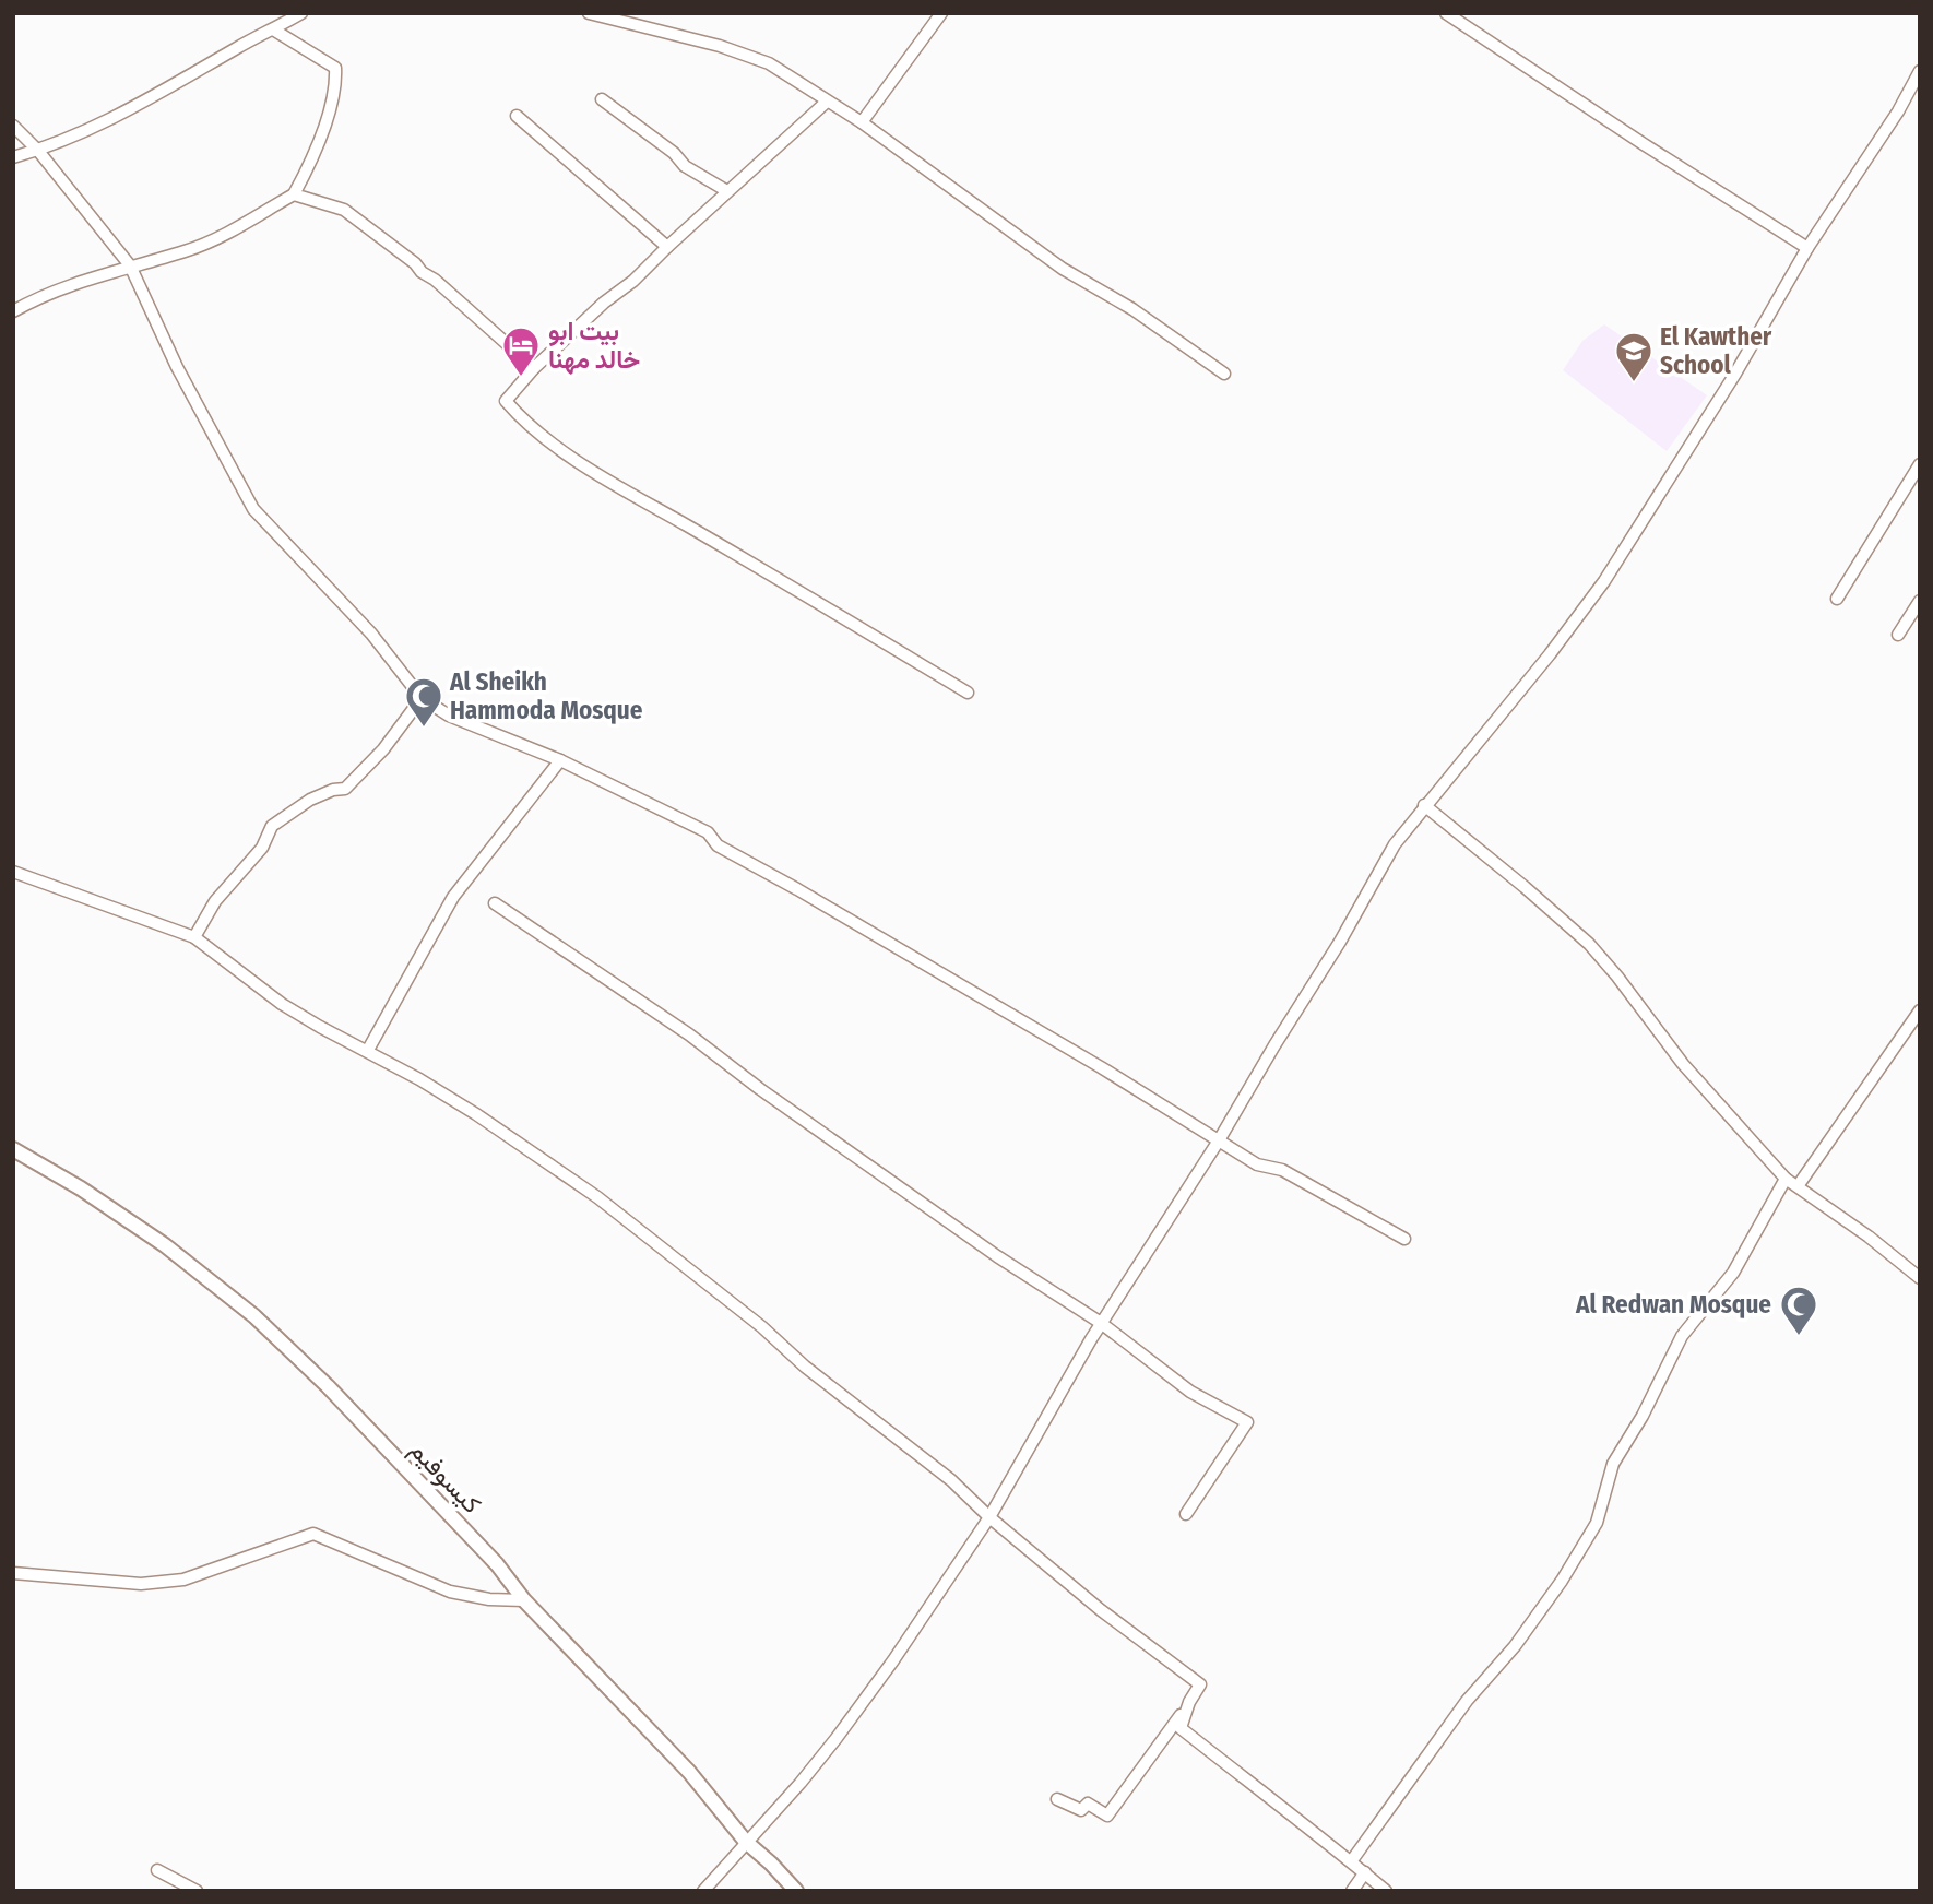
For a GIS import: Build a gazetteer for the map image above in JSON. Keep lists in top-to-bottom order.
{
  "streets": {
    "street": ["كيسوفيم"]
  },
  "places": {
    "hotel": ["بيت ابو خالد مهنا"],
    "school or university": ["El Kawther School"],
    "mosque": ["Al Sheikh Hammoda Mosque", "Al Redwan Mosque"]
  }
}
